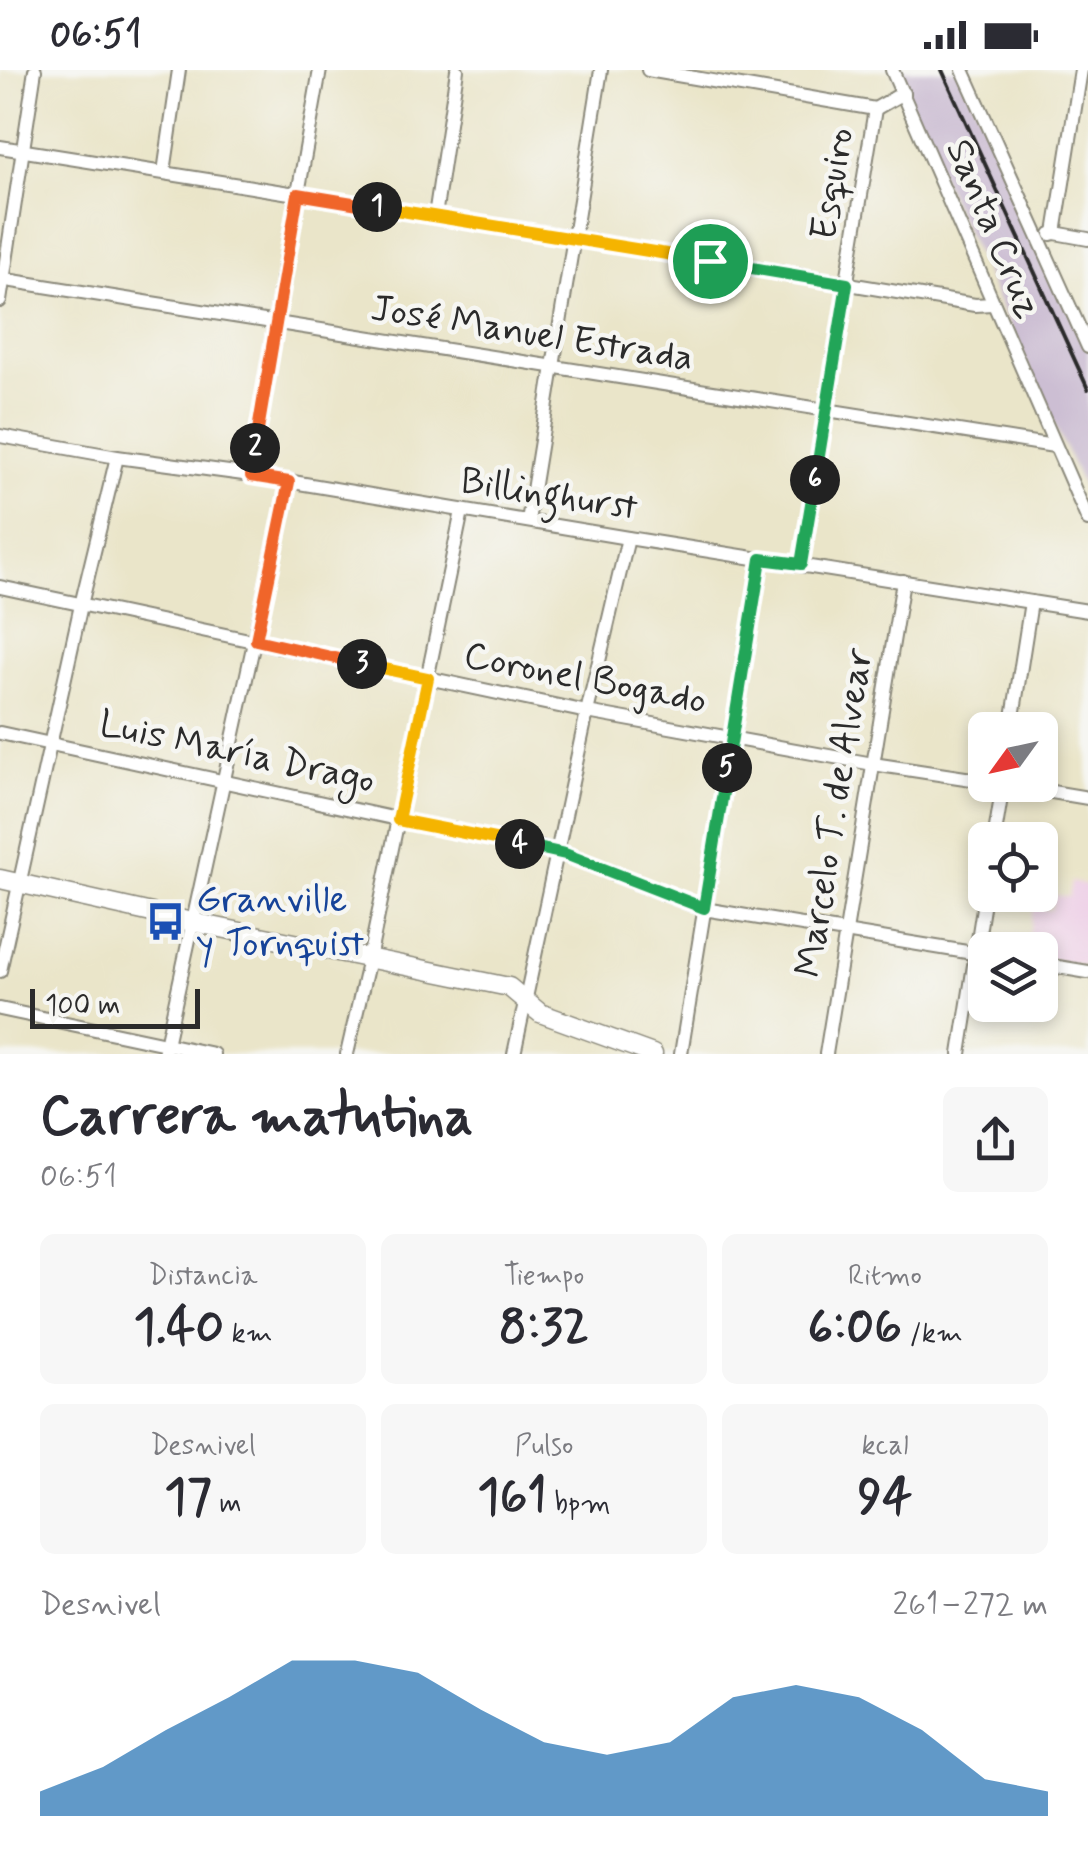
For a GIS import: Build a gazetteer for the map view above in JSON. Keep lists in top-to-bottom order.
{
  "streets": {
    "street": [
      "Esquiro",
      "Santa Cruz",
      "José Manuel Estrada",
      "Billinghurst",
      "Coronel Bogado",
      "Luis María Drago",
      "Marcelo T. de Alvear"
    ]
  },
  "crossings": [
    ["Esquiro", "José Manuel Estrada"],
    ["Esquiro", "Billinghurst"],
    ["Santa Cruz", "José Manuel Estrada"],
    ["Billinghurst", "Marcelo T. de Alvear"],
    ["Coronel Bogado", "Marcelo T. de Alvear"],
    ["Luis María Drago", "Marcelo T. de Alvear"]
  ],
  "places": {
    "bus stop": ["Granville y Tornquist"]
  },
  "scale_bar": "100 m",
  "north": "bottom left",
  "page": {
    "status": "06:51",
    "pins": [
      "1",
      "2",
      "6",
      "3",
      "5",
      "4"
    ],
    "scale": "100 m",
    "heading": ["Carrera matutina", "06:51"],
    "stats": [
      ["Distancia", "1.40 km"],
      ["Tiempo", "8:32"],
      ["Ritmo", "6:06 /km"],
      ["Desnivel", "17 m"],
      ["Pulso", "161 bpm"],
      ["kcal", "94"]
    ],
    "chart": ["Desnivel", "261–272 m"]
  }
}
